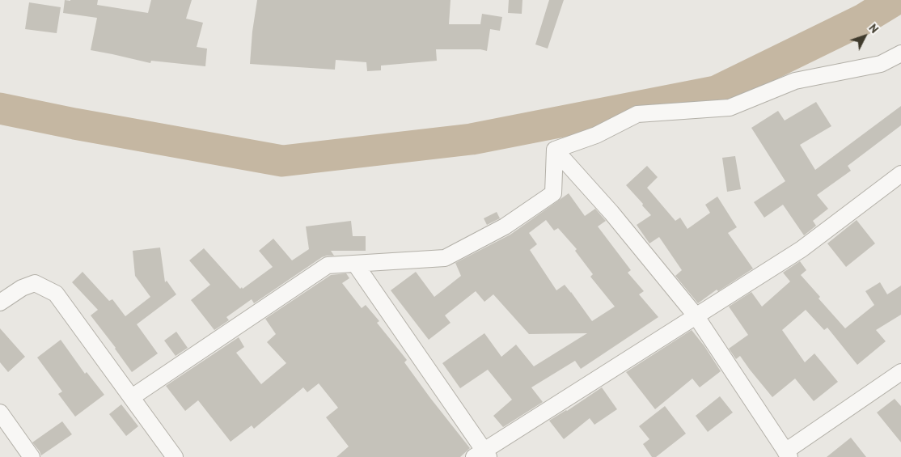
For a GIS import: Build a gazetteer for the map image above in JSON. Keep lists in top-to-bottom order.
{
  "north": "top right"
}
